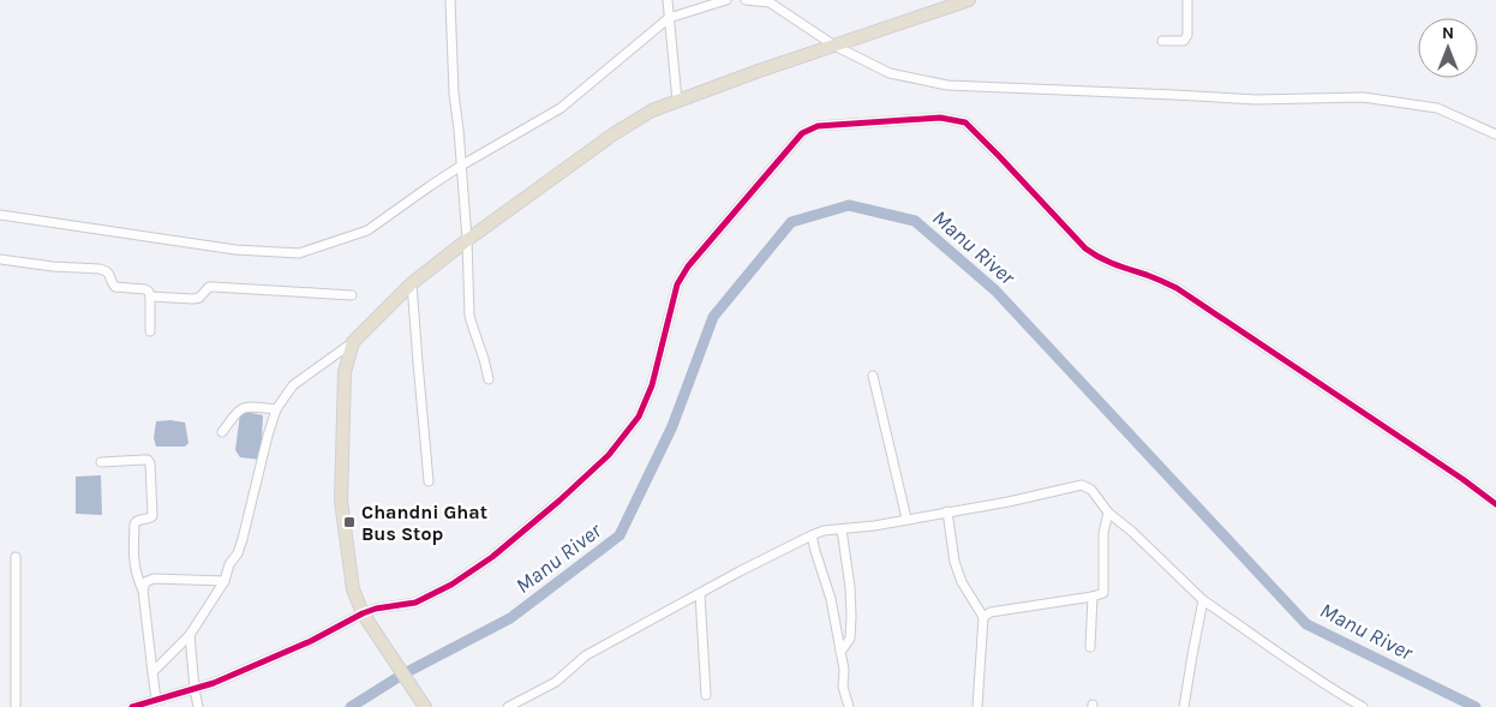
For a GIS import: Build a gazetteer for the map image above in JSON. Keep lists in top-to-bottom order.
{
  "water": ["Manu River"],
  "places": {
    "transit": ["Chandni Ghat Bus Stop"]
  },
  "north": "top"
}
